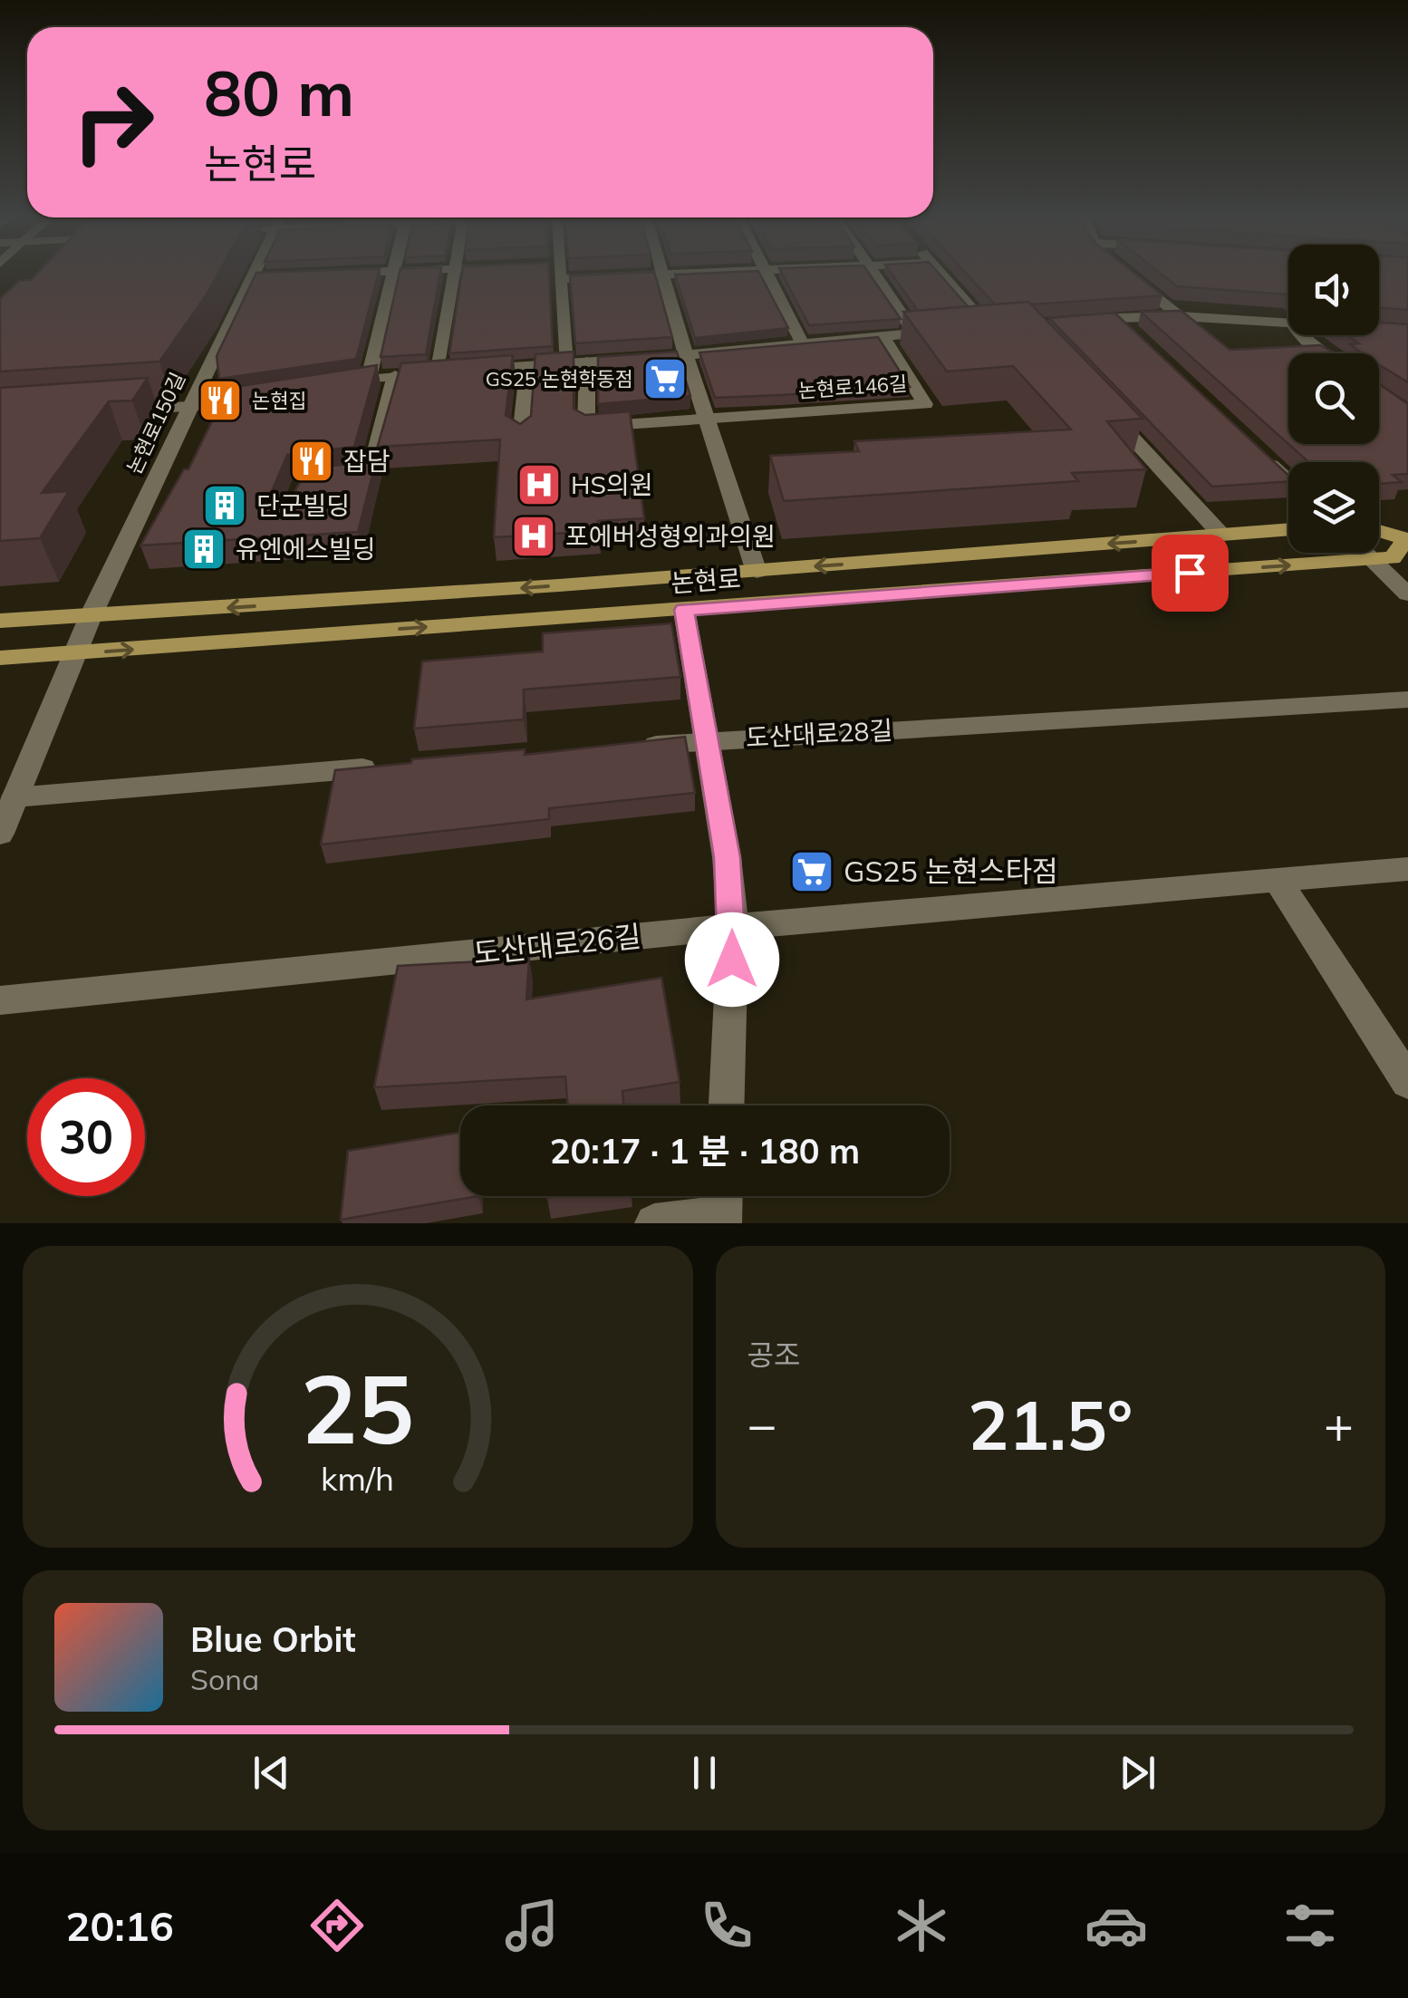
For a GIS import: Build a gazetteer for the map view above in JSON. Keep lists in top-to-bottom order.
{
  "streets": {
    "main road": ["논현로"],
    "street": [
      "논현로146길",
      "논현로150길",
      "도산대로28길",
      "도산대로26길"
    ]
  },
  "crossings": [
    ["논현로150길", "논현로"]
  ],
  "places": {
    "supermarket": ["GS25 논현학동점", "GS25 논현스타점"],
    "restaurant": ["논현집", "잡담"],
    "hospital": ["HS의원", "포에버성형외과의원"],
    "building": ["단군빌딩", "유엔에스빌딩"]
  },
  "page": {
    "turn": ["80 m", "논현로"],
    "limit": "30",
    "trip": "20:17 · 1 분 · 180 m",
    "tile": "공조",
    "heat": ["−", "21.5°", "+"],
    "song": ["Blue Orbit", "Sona"],
    "tabs": "20:16",
    "gauge": ["25", "km/h"]
  }
}
